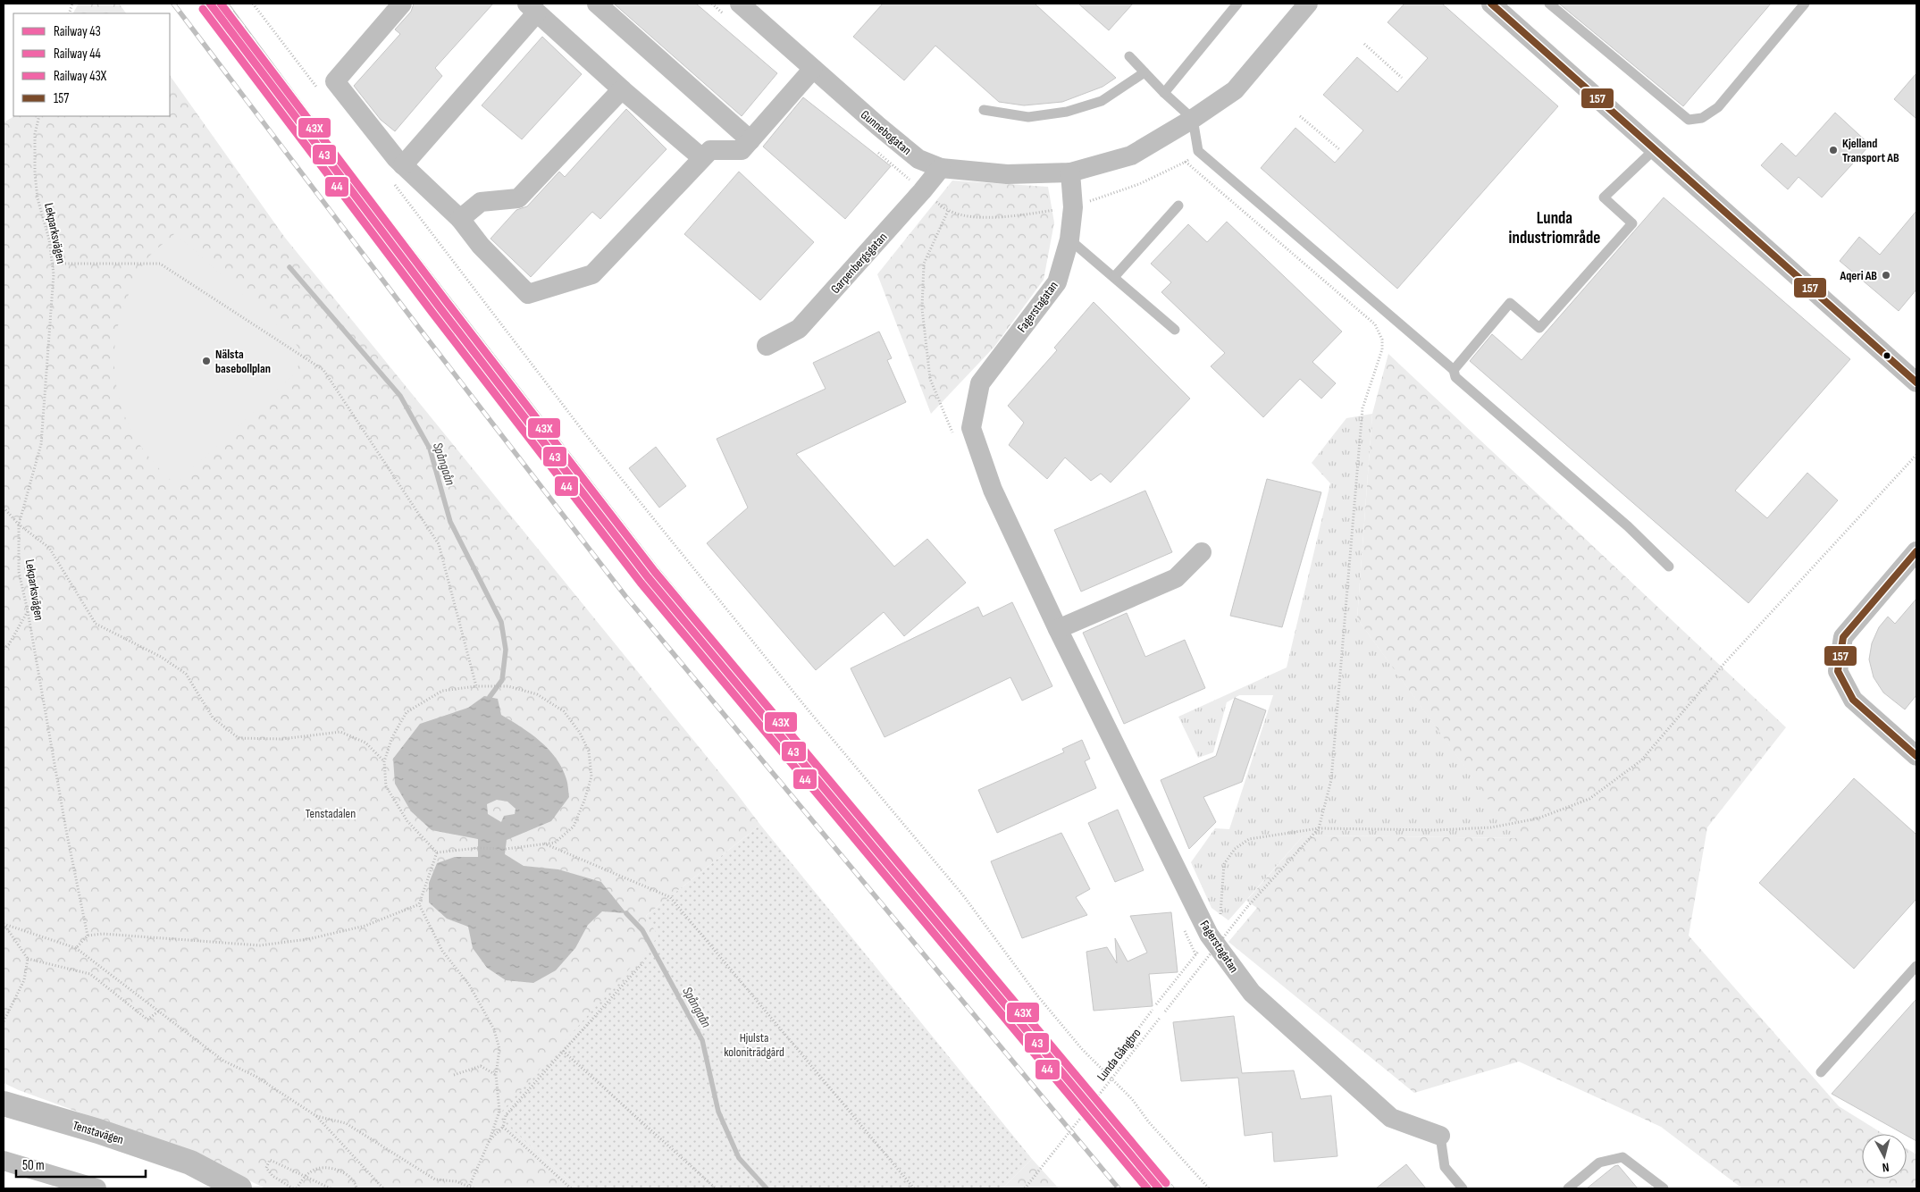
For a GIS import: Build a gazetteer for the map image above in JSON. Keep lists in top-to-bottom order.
{
  "streets": {
    "street": [
      "Gunnebogatan",
      "Garpenbergsgatan",
      "Fagerstagatan",
      "Tenstavägen"
    ],
    "path": ["Lekparksvägen", "Lunda Gångbro"]
  },
  "crossings": [
    ["Gunnebogatan", "Garpenbergsgatan"],
    ["Gunnebogatan", "Fagerstagatan"]
  ],
  "districts": ["Lunda industriområde"],
  "water": ["Spångaån"],
  "parks": ["Tenstadalen", "Hjulsta koloniträdgård"],
  "places": ["Kjelland Transport AB", "Aqeri AB", "Nälsta basebollplan"],
  "lines": [
    "rail line 43",
    "rail line 43X",
    "transit line 157",
    "rail line 44"
  ],
  "legend": [
    "Railway 43",
    "Railway 44",
    "Railway 43X",
    "157"
  ],
  "scale_bar": "50 m",
  "north": "bottom"
}
